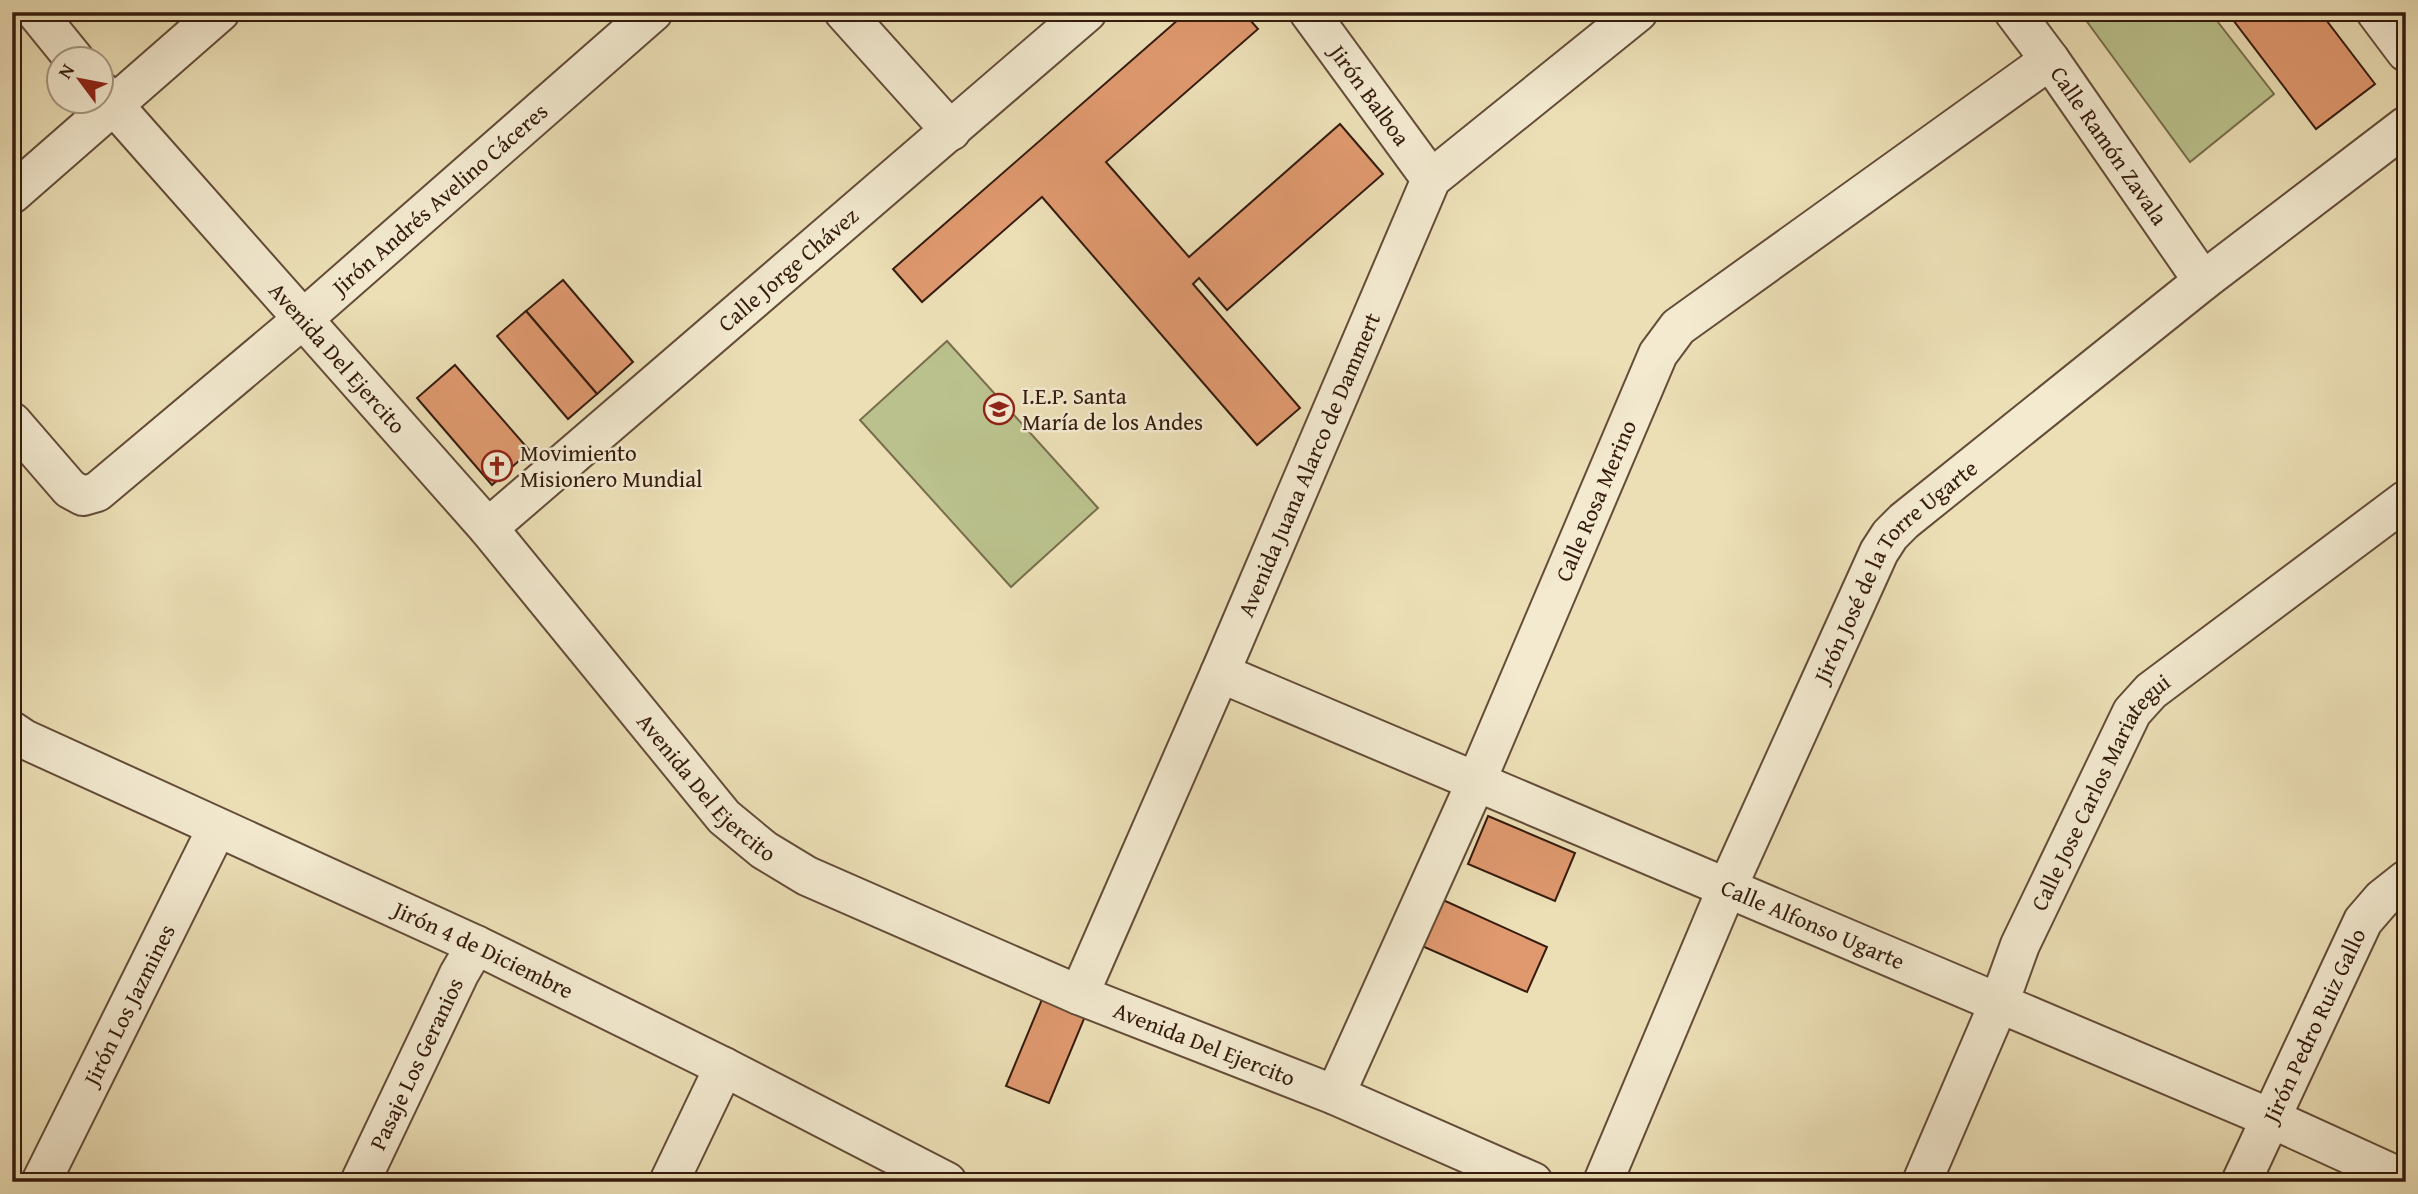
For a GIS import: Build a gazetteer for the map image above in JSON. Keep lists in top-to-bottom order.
{
  "streets": {
    "street": [
      "Jirón Balboa",
      "Calle Ramón Zavala",
      "Jirón Andrés Avelino Cáceres",
      "Calle Jorge Chávez",
      "Avenida Del Ejercito",
      "Avenida Juana Alarco de Dammert",
      "Calle Rosa Merino",
      "Jirón José de la Torre Ugarte",
      "Calle Jose Carlos Mariategui",
      "Calle Alfonso Ugarte",
      "Jirón 4 de Diciembre",
      "Jirón Los Jazmines",
      "Jirón Pedro Ruiz Gallo",
      "Pasaje Los Geranios"
    ]
  },
  "crossings": [
    ["Jirón Balboa", "Avenida Juana Alarco de Dammert"],
    ["Calle Ramón Zavala", "Calle Rosa Merino"],
    ["Calle Ramón Zavala", "Jirón José de la Torre Ugarte"],
    ["Jirón Andrés Avelino Cáceres", "Avenida Del Ejercito"],
    ["Calle Jorge Chávez", "Avenida Del Ejercito"],
    ["Avenida Del Ejercito", "Avenida Juana Alarco de Dammert"],
    ["Avenida Del Ejercito", "Calle Rosa Merino"],
    ["Avenida Juana Alarco de Dammert", "Calle Alfonso Ugarte"],
    ["Calle Rosa Merino", "Calle Alfonso Ugarte"],
    ["Jirón José de la Torre Ugarte", "Calle Alfonso Ugarte"],
    ["Calle Jose Carlos Mariategui", "Calle Alfonso Ugarte"],
    ["Calle Alfonso Ugarte", "Jirón Pedro Ruiz Gallo"],
    ["Jirón 4 de Diciembre", "Jirón Los Jazmines"],
    ["Jirón 4 de Diciembre", "Pasaje Los Geranios"]
  ],
  "places": {
    "school or university": ["I.E.P. Santa María de los Andes"],
    "church": ["Movimiento Misionero Mundial"]
  },
  "north": "top left"
}
